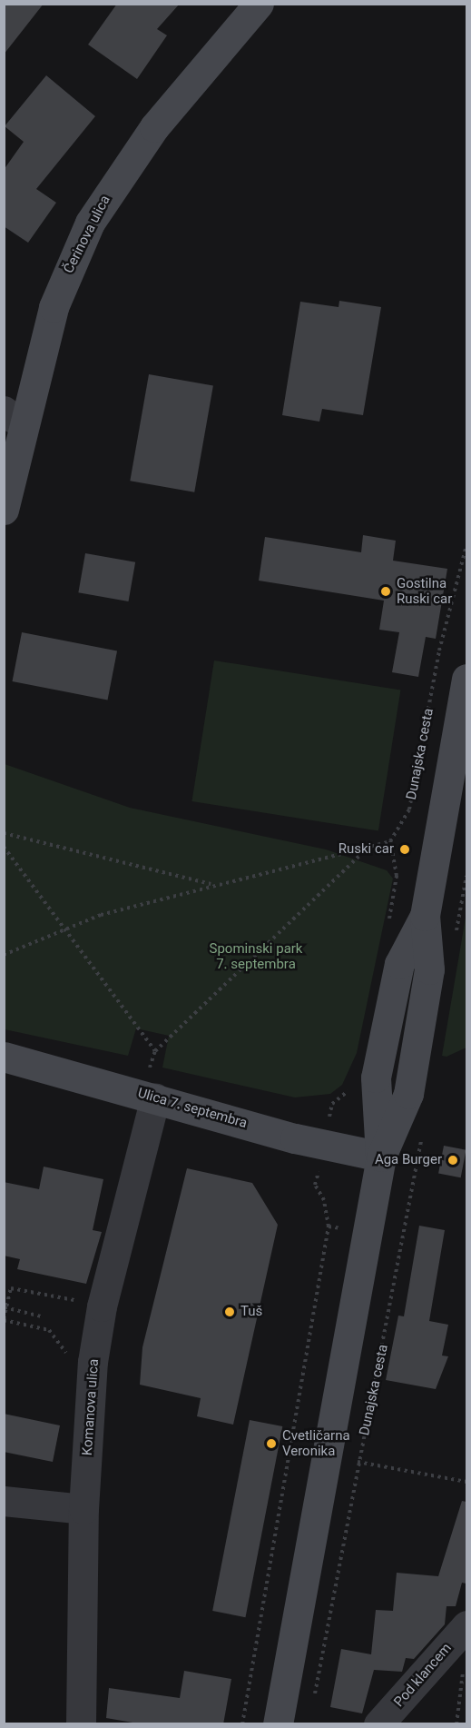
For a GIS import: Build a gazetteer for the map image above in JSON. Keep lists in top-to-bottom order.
{
  "streets": {
    "main road": ["Čerinova ulica", "Ulica 7. septembra"],
    "street": ["Komanova ulica", "Pod klancem"],
    "path": ["Dunajska cesta"]
  },
  "crossings": [
    ["Ulica 7. septembra", "Komanova ulica"]
  ],
  "parks": ["Spominski park 7. septembra"],
  "places": [
    "Gostilna Ruski car",
    "Ruski car",
    "Aga Burger",
    "Tuš",
    "Cvetličarna Veronika"
  ]
}
